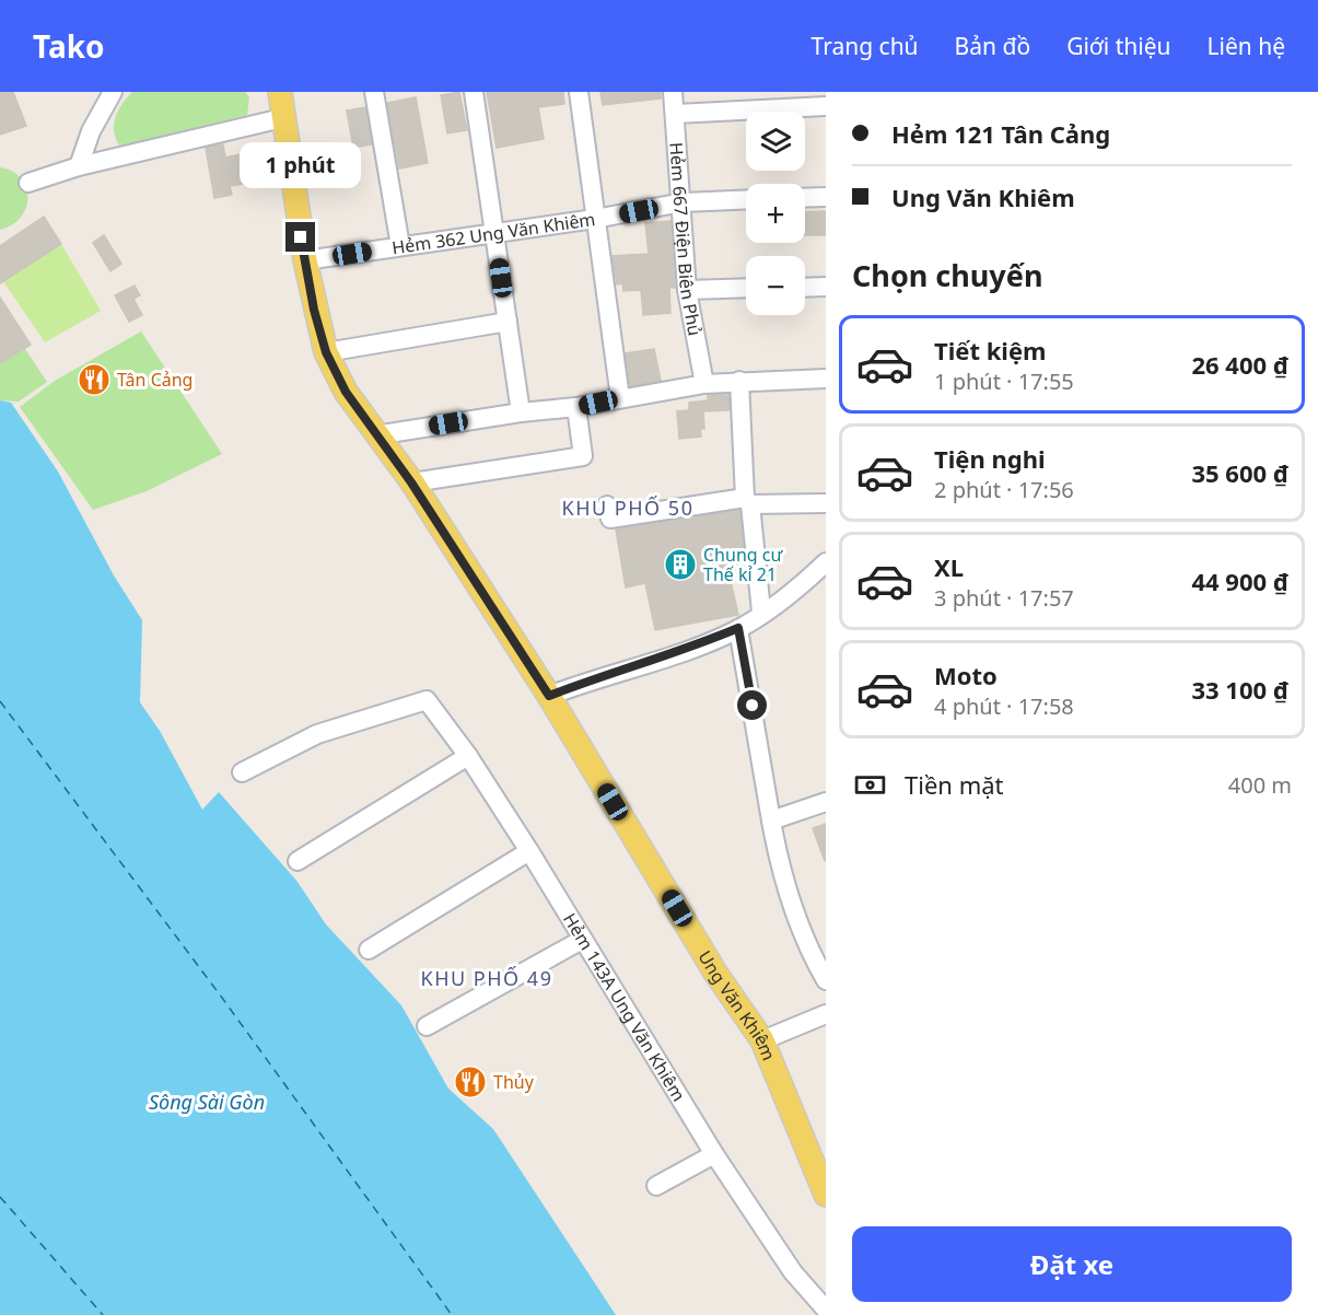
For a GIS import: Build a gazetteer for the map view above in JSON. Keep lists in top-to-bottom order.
{
  "streets": {
    "main road": ["Ung Văn Khiêm"],
    "street": ["Hẻm 362 Ung Văn Khiêm", "Hẻm 667 Điện Biên Phủ", "Hẻm 143A Ung Văn Khiêm"]
  },
  "crossings": [
    ["Hẻm 362 Ung Văn Khiêm", "Hẻm 667 Điện Biên Phủ"],
    ["Hẻm 362 Ung Văn Khiêm", "Ung Văn Khiêm"]
  ],
  "districts": ["KHU PHỐ 50", "KHU PHỐ 49"],
  "water": ["Sông Sài Gòn"],
  "places": {
    "restaurant": ["Tân Cảng", "Thủy"],
    "building": ["Chung cư Thế kỉ 21"]
  },
  "page": {
    "header": "Tako",
    "nav": [
      "Trang chủ",
      "Bản đồ",
      "Giới thiệu",
      "Liên hệ"
    ],
    "banner": ["Hẻm 121 Tân Cảng", "Ung Văn Khiêm"],
    "map_buttons": ["+", "−"],
    "bubble": "1 phút",
    "heading": "Chọn chuyến",
    "list": [
      {
        "name": "Tiết kiệm",
        "note": "1 phút · 17:55",
        "value": "26 400 ₫"
      },
      {
        "name": "Tiện nghi",
        "note": "2 phút · 17:56",
        "value": "35 600 ₫"
      },
      {
        "name": "XL",
        "note": "3 phút · 17:57",
        "value": "44 900 ₫"
      },
      {
        "name": "Moto",
        "note": "4 phút · 17:58",
        "value": "33 100 ₫"
      }
    ],
    "pay": ["Tiền mặt", "400 m"],
    "buttons": "Đặt xe"
  }
}
